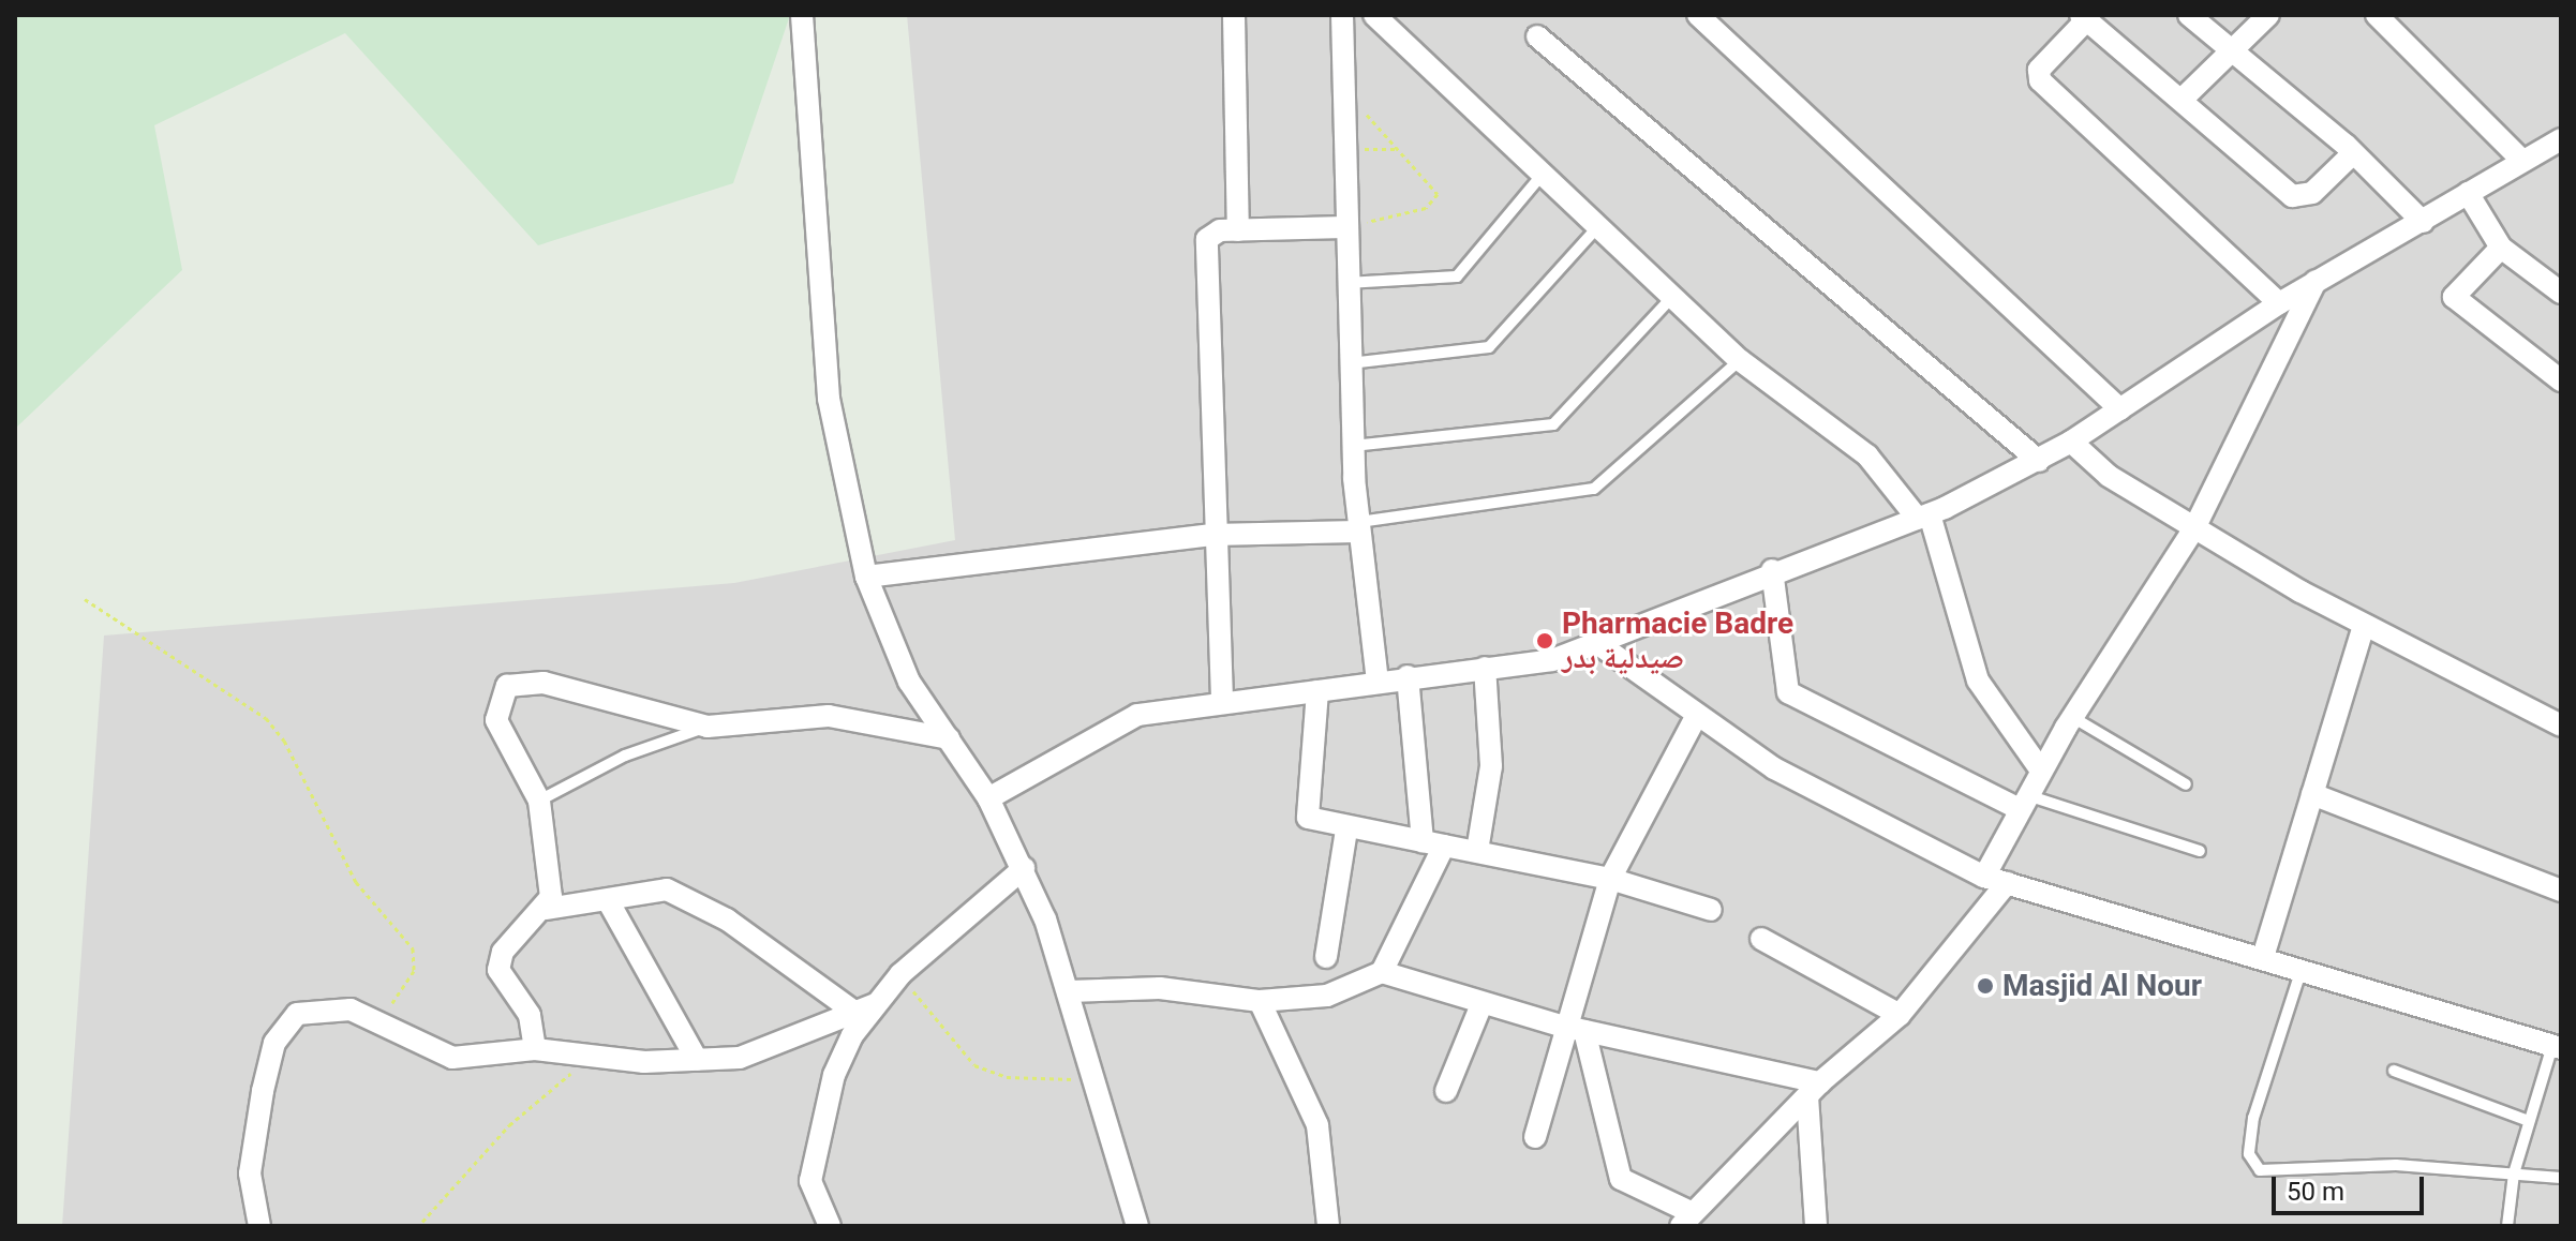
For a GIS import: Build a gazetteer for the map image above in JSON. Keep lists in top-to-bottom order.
{
  "places": ["Pharmacie Badre صيدلية بدر", "Masjid Al Nour"],
  "scale_bar": "50 m"
}
